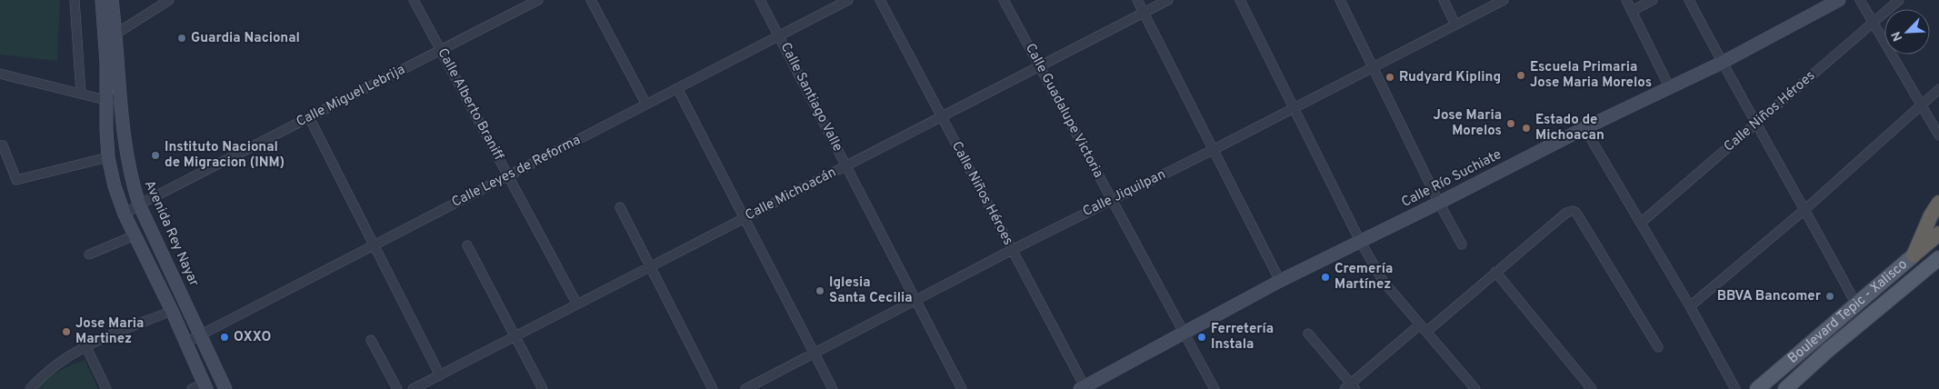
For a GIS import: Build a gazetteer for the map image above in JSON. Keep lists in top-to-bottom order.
{
  "streets": {
    "highway": ["Boulevard Tepic - Xalisco"],
    "main road": ["Calle Río Suchiate", "Avenida Rey Nayar"],
    "street": [
      "Calle Miguel Lebrija",
      "Calle Santiago Valle",
      "Calle Alberto Braniff",
      "Calle Guadalupe Victoria",
      "Calle Niños Héroes",
      "Calle Leyes de Reforma",
      "Calle Jiquilpan",
      "Calle Michoacán"
    ]
  },
  "crossings": [
    ["Calle Miguel Lebrija", "Calle Alberto Braniff"],
    ["Calle Miguel Lebrija", "Avenida Rey Nayar"],
    ["Calle Santiago Valle", "Calle Leyes de Reforma"],
    ["Calle Santiago Valle", "Calle Jiquilpan"],
    ["Calle Santiago Valle", "Calle Michoacán"],
    ["Calle Alberto Braniff", "Calle Leyes de Reforma"],
    ["Calle Alberto Braniff", "Calle Michoacán"],
    ["Calle Guadalupe Victoria", "Calle Río Suchiate"],
    ["Calle Guadalupe Victoria", "Calle Jiquilpan"],
    ["Calle Guadalupe Victoria", "Calle Michoacán"],
    ["Calle Niños Héroes", "Calle Río Suchiate"],
    ["Calle Niños Héroes", "Calle Jiquilpan"],
    ["Calle Niños Héroes", "Calle Michoacán"],
    ["Calle Leyes de Reforma", "Avenida Rey Nayar"]
  ],
  "places": [
    "Guardia Nacional",
    "Escuela Primaria Jose Maria Morelos",
    "Rudyard Kipling",
    "Jose Maria Morelos",
    "Estado de Michoacan",
    "Instituto Nacional de Migracion (INM)",
    "Cremería Martínez",
    "Iglesia Santa Cecilia",
    "BBVA Bancomer",
    "Jose Maria Martinez",
    "OXXO",
    "Ferretería Instala"
  ],
  "north": "bottom left"
}
